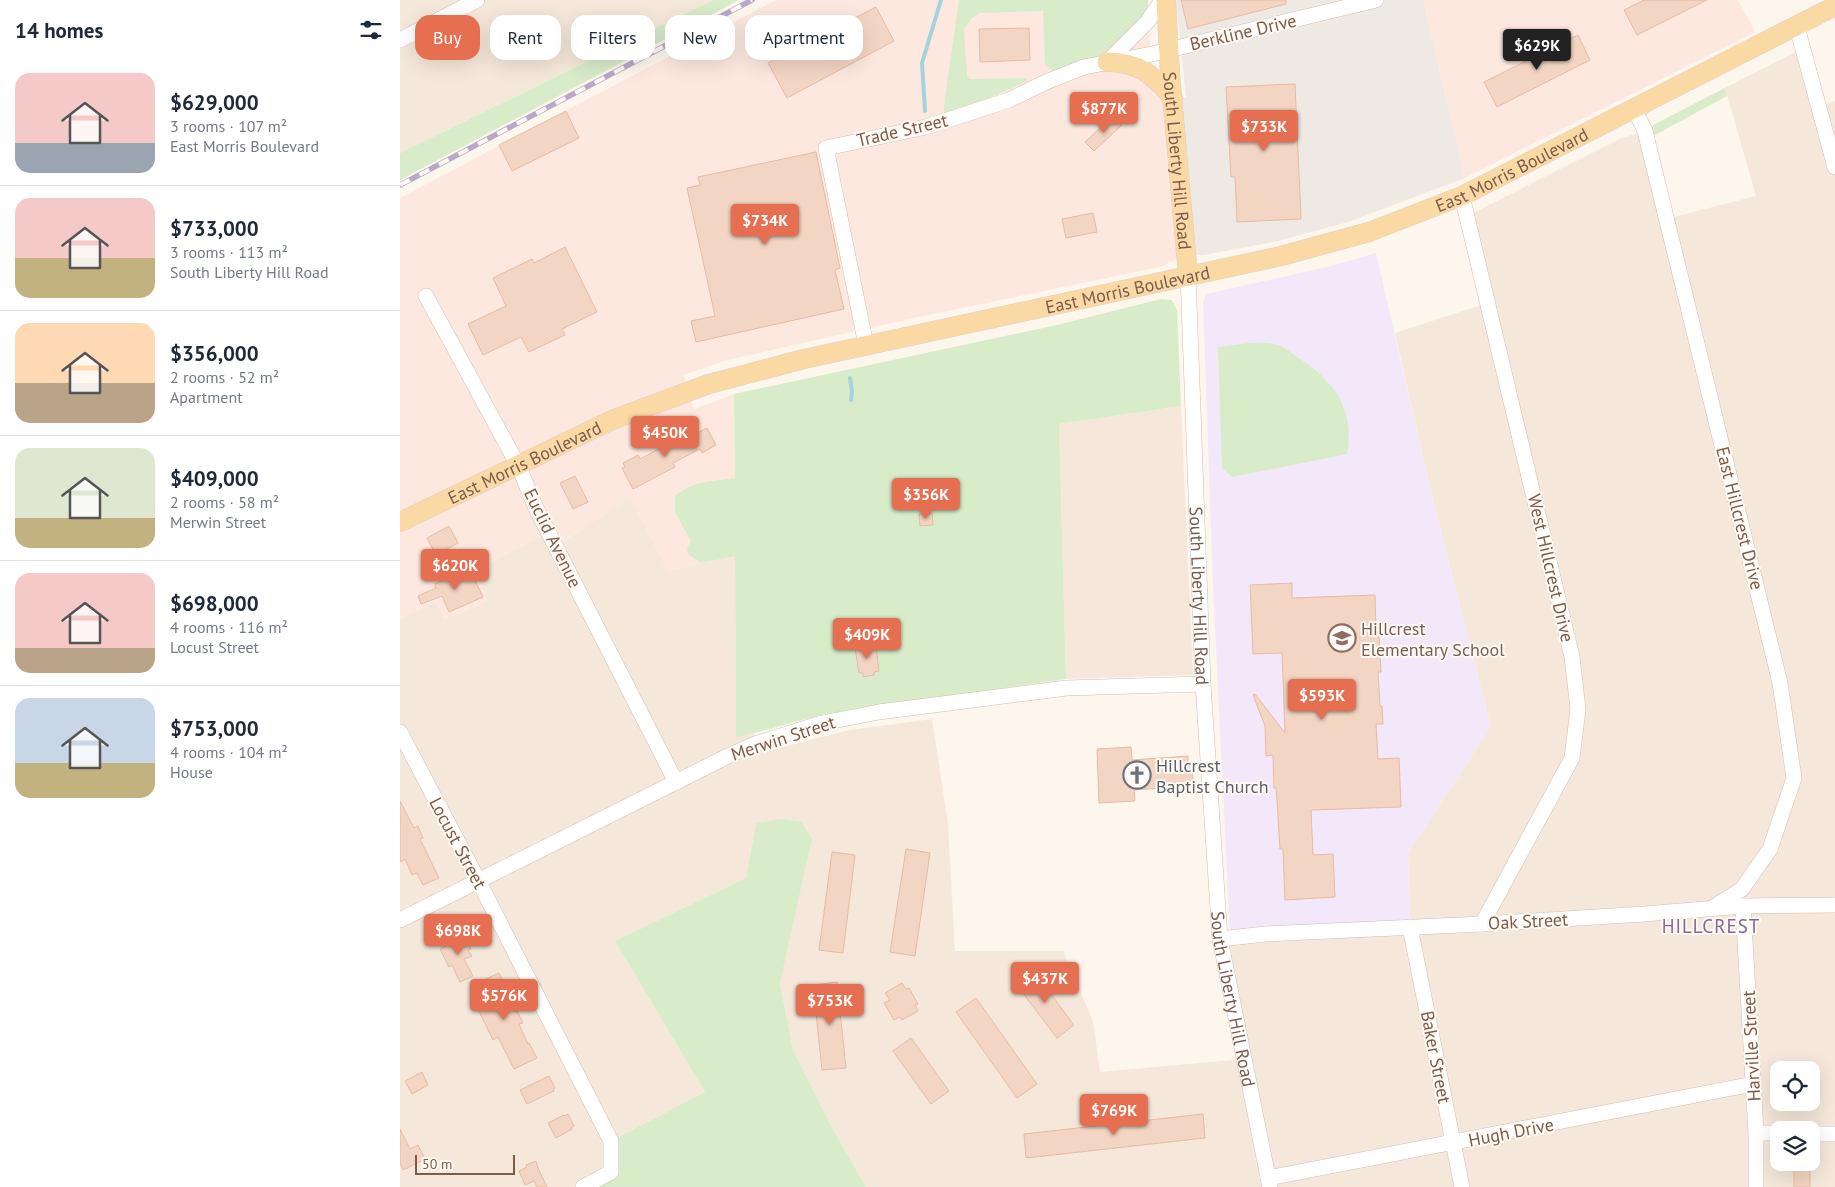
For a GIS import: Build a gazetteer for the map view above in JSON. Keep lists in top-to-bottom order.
{
  "streets": {
    "main road": ["South Liberty Hill Road", "East Morris Boulevard"],
    "street": [
      "Berkline Drive",
      "Trade Street",
      "East Hillcrest Drive",
      "Euclid Avenue",
      "West Hillcrest Drive",
      "Merwin Street",
      "Locust Street",
      "Oak Street",
      "Harville Street",
      "Baker Street",
      "Hugh Drive"
    ]
  },
  "crossings": [
    ["Berkline Drive", "Trade Street"],
    ["Berkline Drive", "South Liberty Hill Road"],
    ["Trade Street", "South Liberty Hill Road"],
    ["Trade Street", "East Morris Boulevard"],
    ["South Liberty Hill Road", "East Morris Boulevard"],
    ["South Liberty Hill Road", "Merwin Street"],
    ["South Liberty Hill Road", "Oak Street"],
    ["South Liberty Hill Road", "Hugh Drive"],
    ["East Morris Boulevard", "East Hillcrest Drive"],
    ["East Morris Boulevard", "Euclid Avenue"],
    ["East Morris Boulevard", "West Hillcrest Drive"],
    ["East Hillcrest Drive", "Oak Street"],
    ["Euclid Avenue", "Merwin Street"],
    ["West Hillcrest Drive", "Oak Street"],
    ["Merwin Street", "Locust Street"],
    ["Oak Street", "Harville Street"],
    ["Oak Street", "Baker Street"],
    ["Harville Street", "Hugh Drive"],
    ["Baker Street", "Hugh Drive"]
  ],
  "districts": ["HILLCREST"],
  "places": {
    "school or university": ["Hillcrest Elementary School"],
    "church": ["Hillcrest Baptist Church"]
  },
  "scale_bar": "50 m",
  "page": {
    "heading": "14 homes",
    "chip": [
      "Buy",
      "Rent",
      "Filters",
      "New",
      "Apartment"
    ],
    "price": [
      "$629K",
      "$877K",
      "$733K",
      "$734K",
      "$450K",
      "$356K",
      "$620K",
      "$409K",
      "$593K",
      "$698K",
      "$437K",
      "$576K",
      "$753K",
      "$769K"
    ],
    "list": [
      {
        "name": "$629,000",
        "note": "3 rooms · 107 m² · East Morris Boulevard"
      },
      {
        "name": "$733,000",
        "note": "3 rooms · 113 m² · South Liberty Hill Road"
      },
      {
        "name": "$356,000",
        "note": "2 rooms · 52 m² · Apartment"
      },
      {
        "name": "$409,000",
        "note": "2 rooms · 58 m² · Merwin Street"
      },
      {
        "name": "$698,000",
        "note": "4 rooms · 116 m² · Locust Street"
      },
      {
        "name": "$753,000",
        "note": "4 rooms · 104 m² · House"
      }
    ],
    "scale": "50 m"
  }
}
